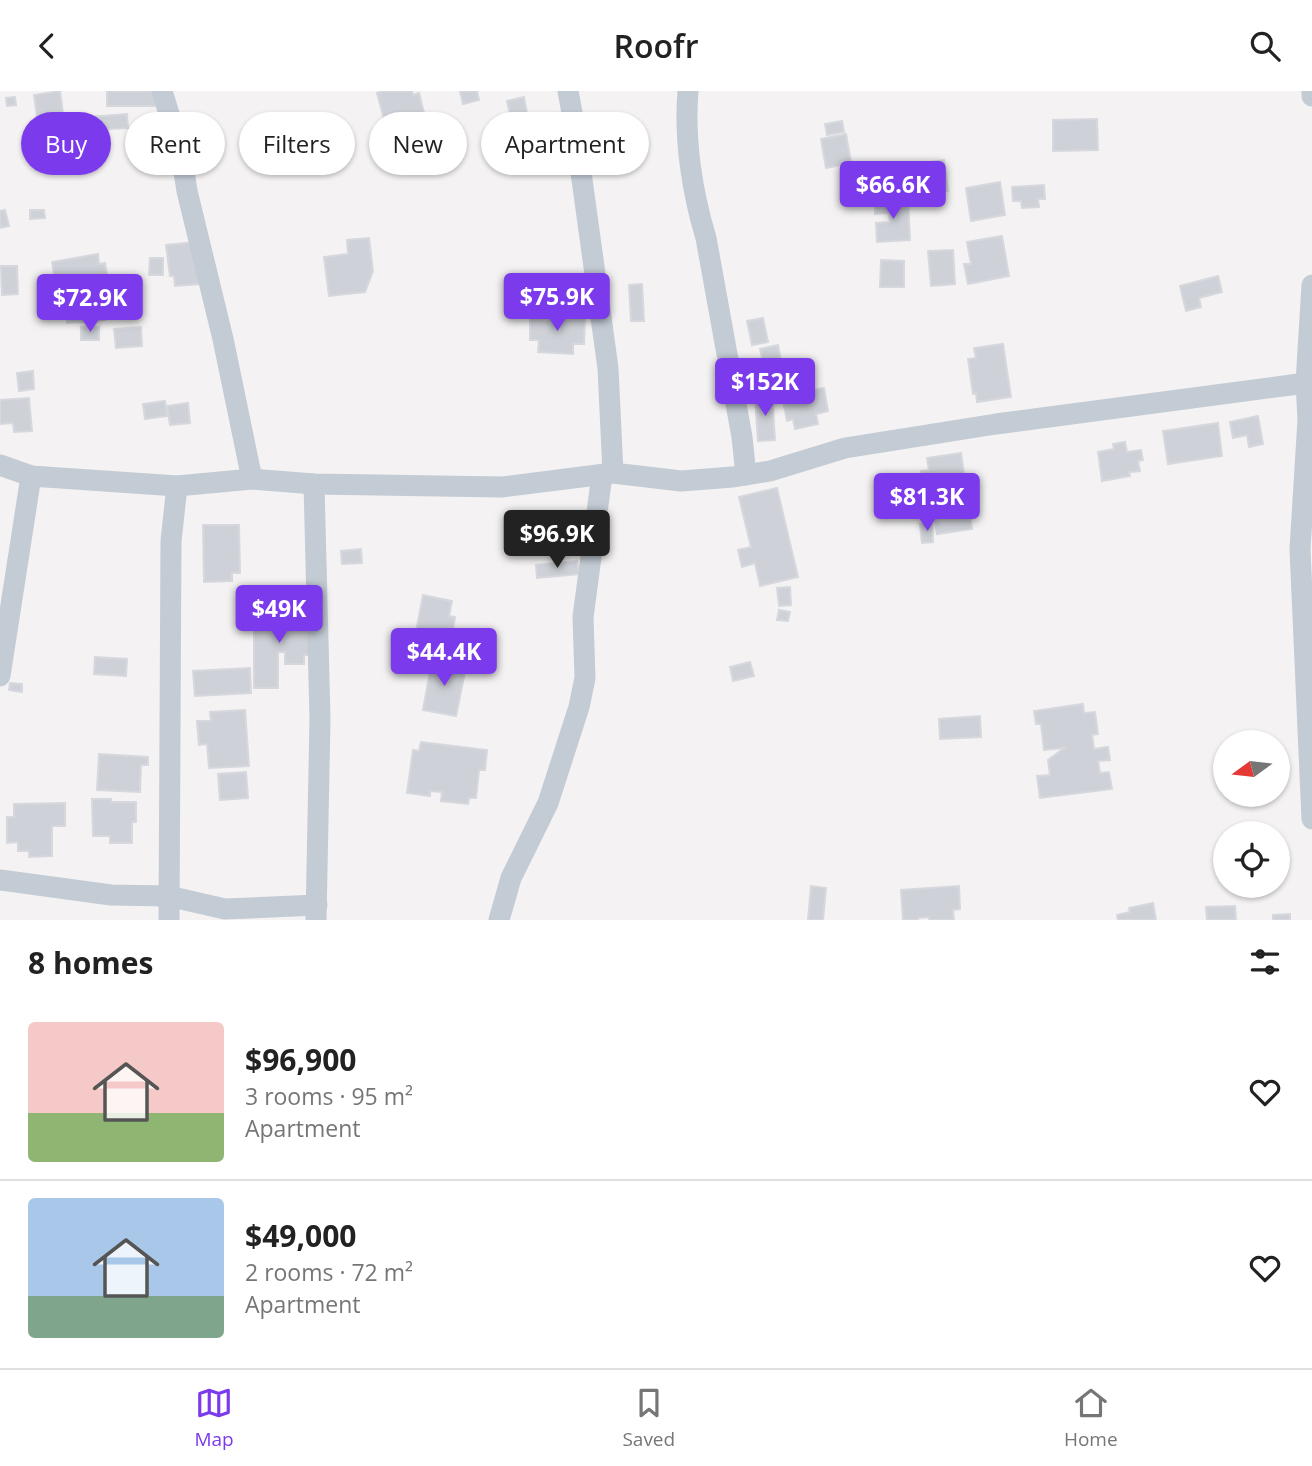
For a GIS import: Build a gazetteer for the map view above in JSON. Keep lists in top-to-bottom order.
{
  "north": "left",
  "page": {
    "header": "Roofr",
    "chip": [
      "Buy",
      "Rent",
      "Filters",
      "New",
      "Apartment"
    ],
    "price": [
      "$66.6K",
      "$75.9K",
      "$72.9K",
      "$152K",
      "$81.3K",
      "$96.9K",
      "$49K",
      "$44.4K"
    ],
    "heading": "8 homes",
    "list": [
      {
        "name": "$96,900",
        "note": "3 rooms · 95 m² · Apartment"
      },
      {
        "name": "$49,000",
        "note": "2 rooms · 72 m² · Apartment"
      }
    ],
    "tabs": ["Map", "Saved", "Home"]
  }
}
